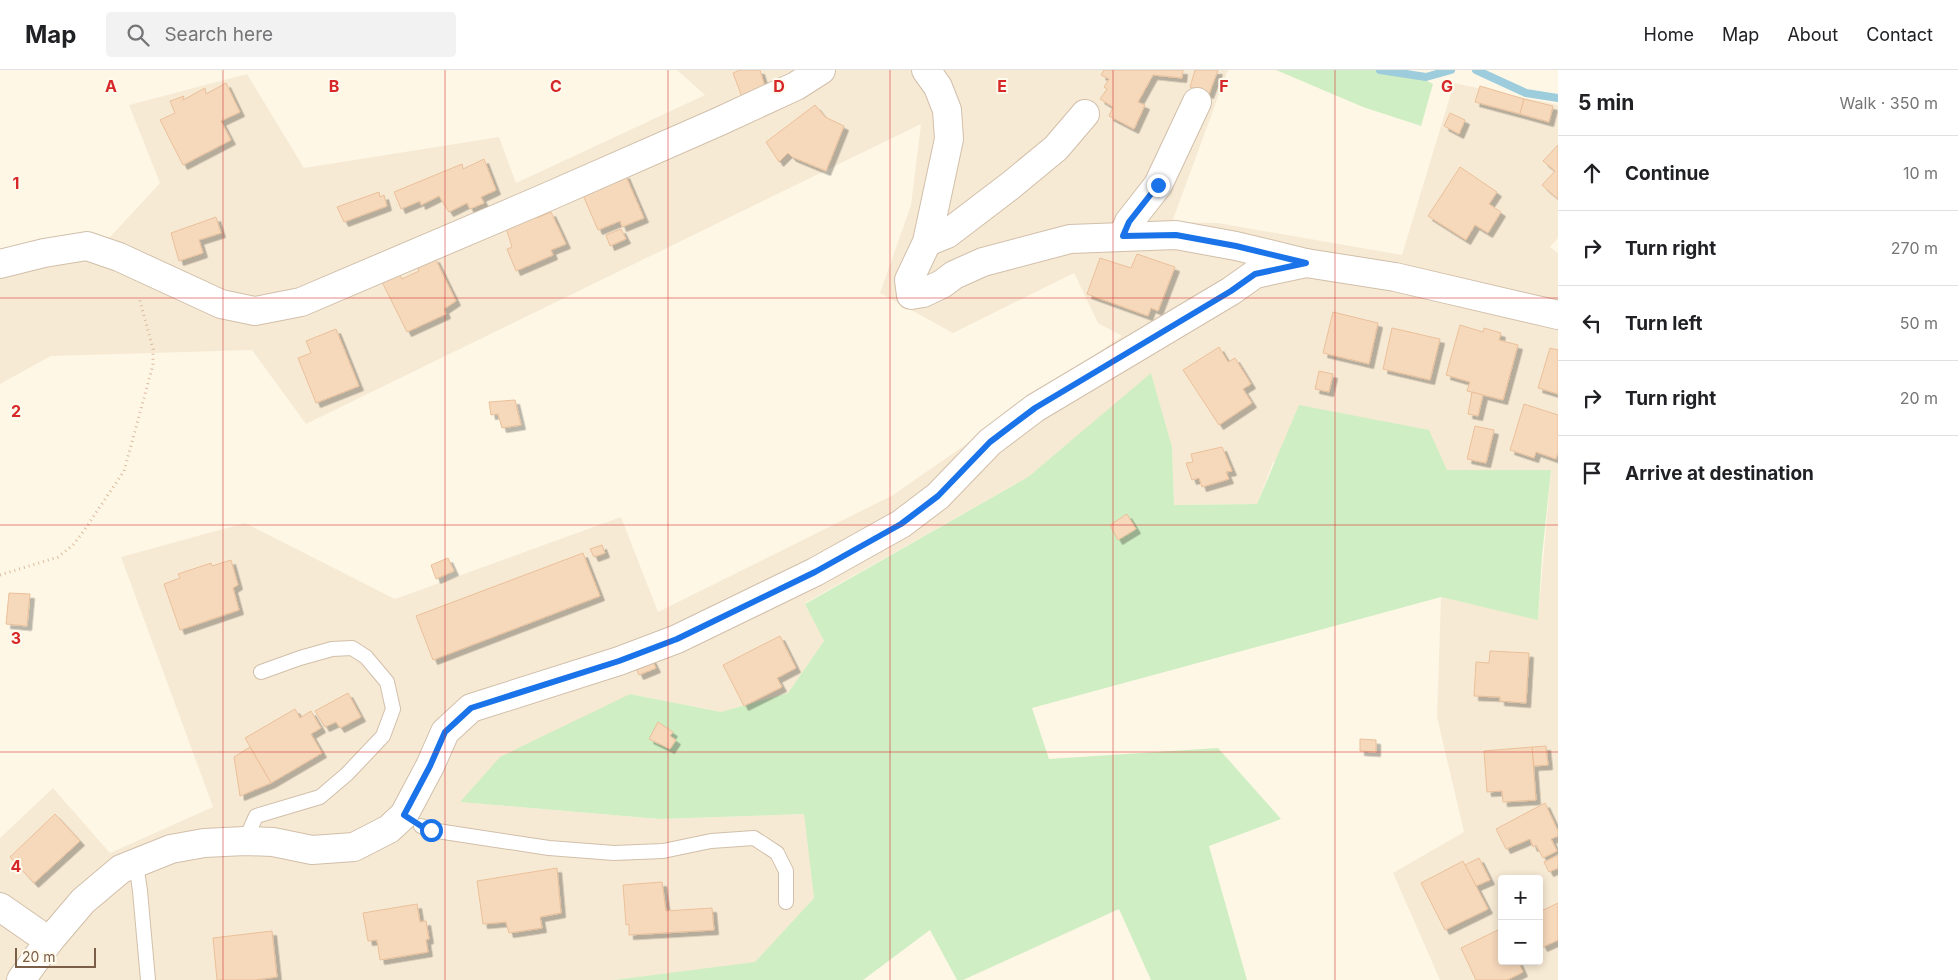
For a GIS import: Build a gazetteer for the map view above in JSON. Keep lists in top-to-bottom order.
{
  "scale_bar": "20 m",
  "page": {
    "header": "Map",
    "search": "Search here",
    "nav": [
      "Home",
      "Map",
      "About",
      "Contact"
    ],
    "heading": ["5 min", "Walk · 350 m"],
    "list": [
      ["Continue", "10 m"],
      ["Turn right", "270 m"],
      ["Turn left", "50 m"],
      ["Turn right", "20 m"],
      "Arrive at destination"
    ],
    "map_buttons": ["+", "−"],
    "scale": "20 m"
  },
  "grid": {
    "columns": [
      "A",
      "B",
      "C",
      "D",
      "E",
      "F",
      "G"
    ],
    "rows": [
      "1",
      "2",
      "3",
      "4"
    ]
  }
}
